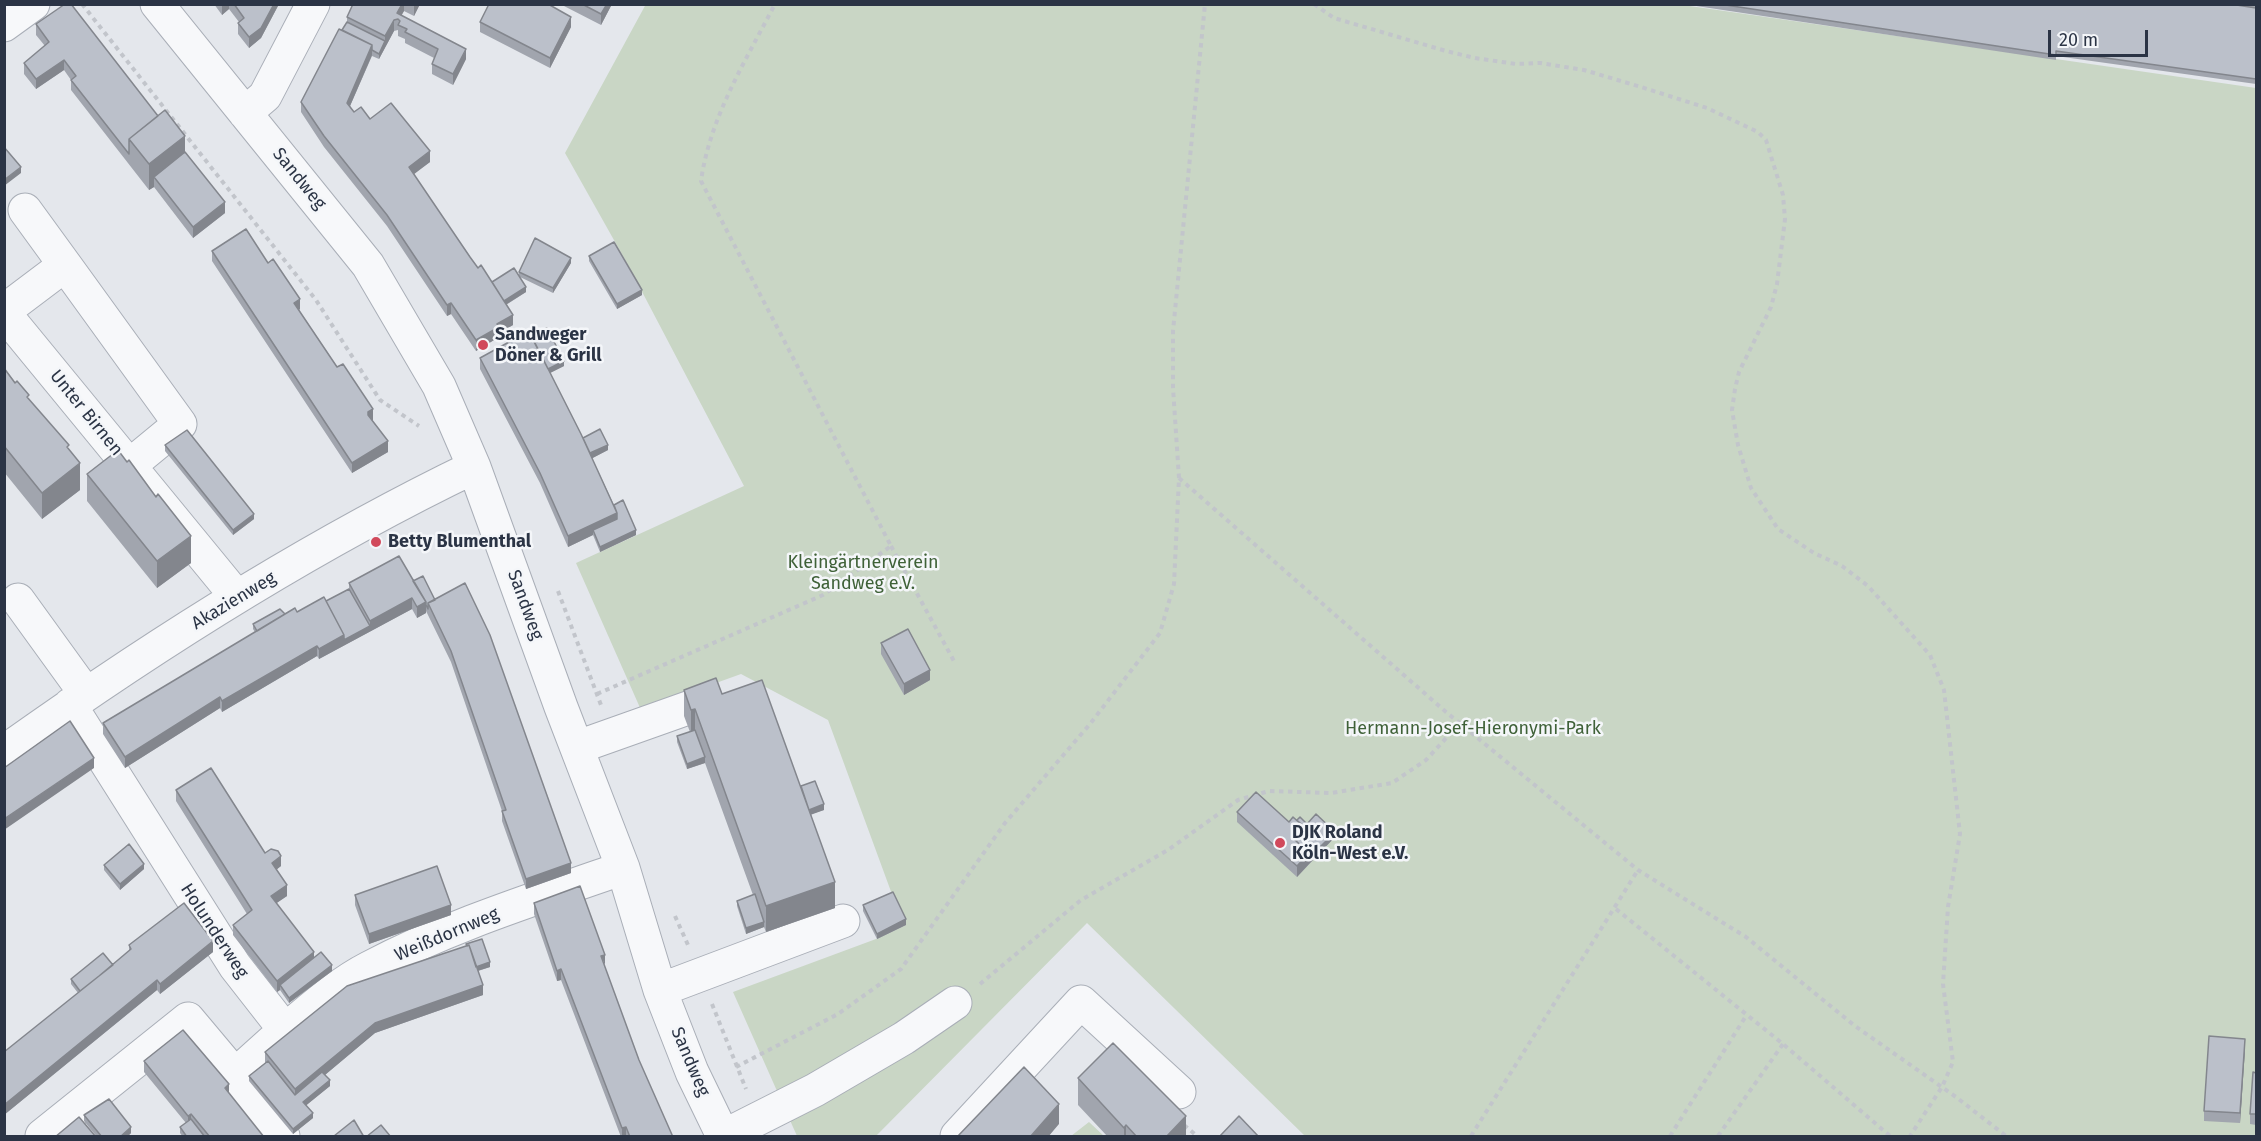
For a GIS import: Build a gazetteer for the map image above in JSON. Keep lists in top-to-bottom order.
{
  "streets": {
    "street": [
      "Sandweg",
      "Unter Birnen",
      "Akazienweg",
      "Holunderweg",
      "Weißdornweg"
    ]
  },
  "crossings": [
    ["Sandweg", "Akazienweg"],
    ["Sandweg", "Weißdornweg"],
    ["Unter Birnen", "Akazienweg"],
    ["Akazienweg", "Holunderweg"],
    ["Holunderweg", "Weißdornweg"]
  ],
  "parks": ["Kleingärtnerverein Sandweg e.V.", "Hermann-Josef-Hieronymi-Park"],
  "places": ["Sandweger Döner & Grill", "Betty Blumenthal", "DJK Roland Köln-West e.V."],
  "scale_bar": "20 m"
}
